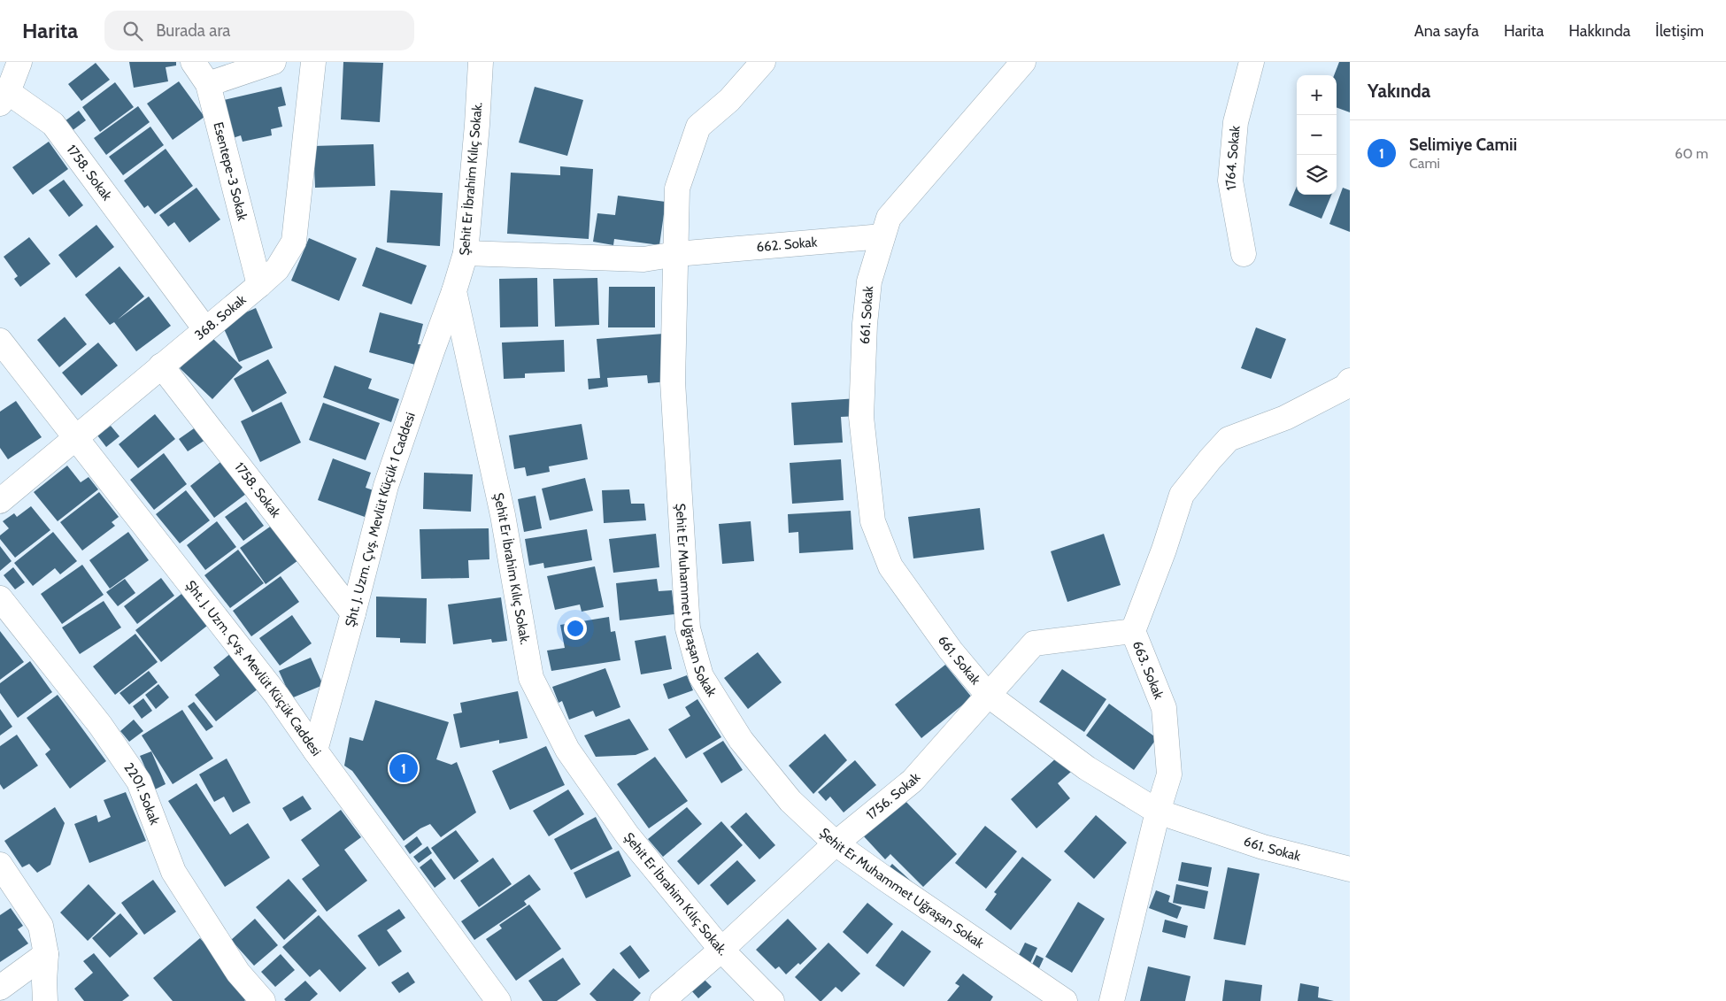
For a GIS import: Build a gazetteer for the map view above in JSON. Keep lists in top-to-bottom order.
{
  "streets": {
    "street": [
      "1764. Sokak",
      "Esentepe-3 Sokak",
      "1758. Sokak",
      "Şehit Er İbrahim Kılıç Sokak.",
      "662. Sokak",
      "661. Sokak",
      "368. Sokak",
      "Şht. J. Uzm. Çvş. Mevlüt Küçük 1 Caddesi",
      "Şehit Er Muhammet Uğraşan Sokak",
      "Şht. J. Uzm. Çvş. Mevlüt Küçük Caddesi",
      "663. Sokak",
      "2201. Sokak",
      "1756. Sokak"
    ]
  },
  "crossings": [
    ["Esentepe-3 Sokak", "368. Sokak"],
    ["1758. Sokak", "368. Sokak"],
    ["1758. Sokak", "Şht. J. Uzm. Çvş. Mevlüt Küçük 1 Caddesi"],
    ["Şehit Er İbrahim Kılıç Sokak.", "662. Sokak"],
    ["Şehit Er İbrahim Kılıç Sokak.", "Şht. J. Uzm. Çvş. Mevlüt Küçük 1 Caddesi"],
    ["Şehit Er İbrahim Kılıç Sokak.", "1756. Sokak"],
    ["662. Sokak", "661. Sokak"],
    ["662. Sokak", "Şehit Er Muhammet Uğraşan Sokak"],
    ["661. Sokak", "663. Sokak"],
    ["661. Sokak", "1756. Sokak"],
    ["368. Sokak", "Şht. J. Uzm. Çvş. Mevlüt Küçük Caddesi"],
    ["Şht. J. Uzm. Çvş. Mevlüt Küçük 1 Caddesi", "Şht. J. Uzm. Çvş. Mevlüt Küçük Caddesi"],
    ["Şehit Er Muhammet Uğraşan Sokak", "1756. Sokak"],
    ["663. Sokak", "1756. Sokak"]
  ],
  "page": {
    "header": "Harita",
    "search": "Burada ara",
    "nav": [
      "Ana sayfa",
      "Harita",
      "Hakkında",
      "İletişim"
    ],
    "heading": "Yakında",
    "map_buttons": ["+", "−"],
    "list": [
      {
        "mark": "1",
        "name": "Selimiye Camii",
        "note": "Cami",
        "value": "60 m"
      }
    ],
    "pins": "1"
  }
}
